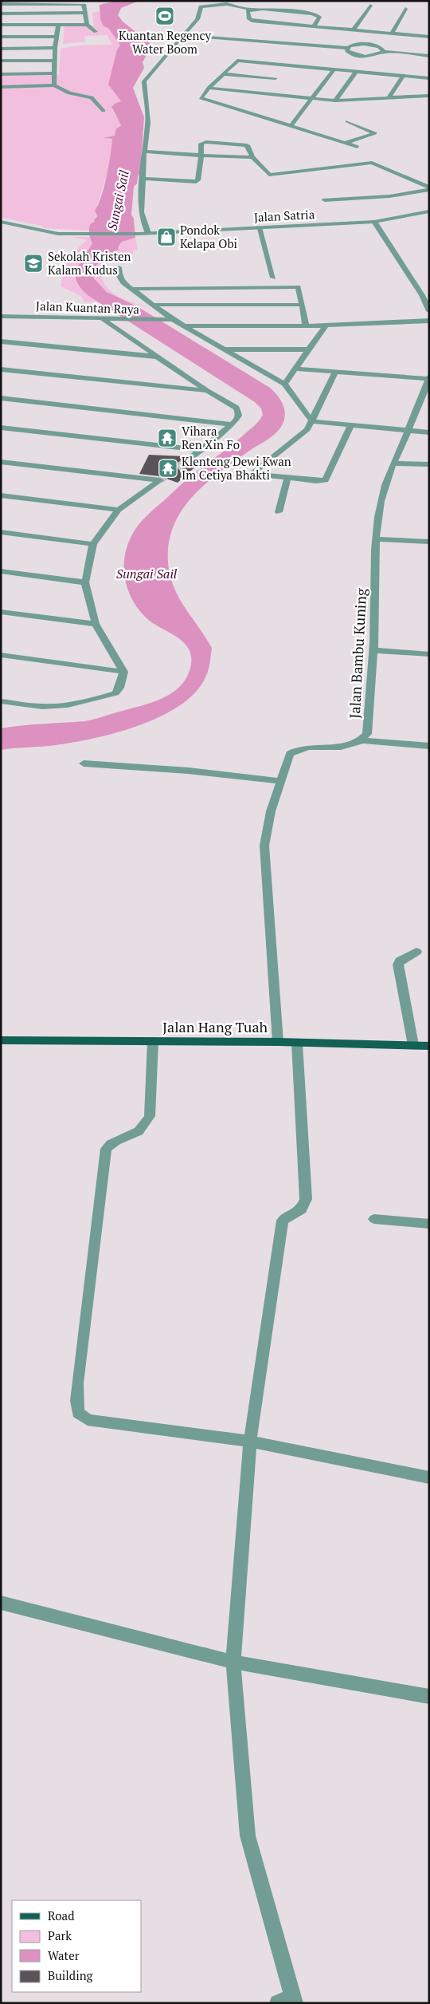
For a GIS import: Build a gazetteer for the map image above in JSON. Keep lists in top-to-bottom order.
{
  "streets": {
    "main road": ["Jalan Hang Tuah"],
    "street": ["Jalan Satria", "Jalan Kuantan Raya", "Jalan Bambu Kuning"]
  },
  "water": ["Sungai Sail"],
  "places": {
    "sports": ["Kuantan Regency Water Boom"],
    "shop": ["Pondok Kelapa Obi"],
    "school or university": ["Sekolah Kristen Kalam Kudus"],
    "temple": ["Vihara Ren Xin Fo", "Klenteng Dewi Kwan Im Cetiya Bhakti"]
  },
  "legend": [
    "Road",
    "Park",
    "Water",
    "Building"
  ]
}
